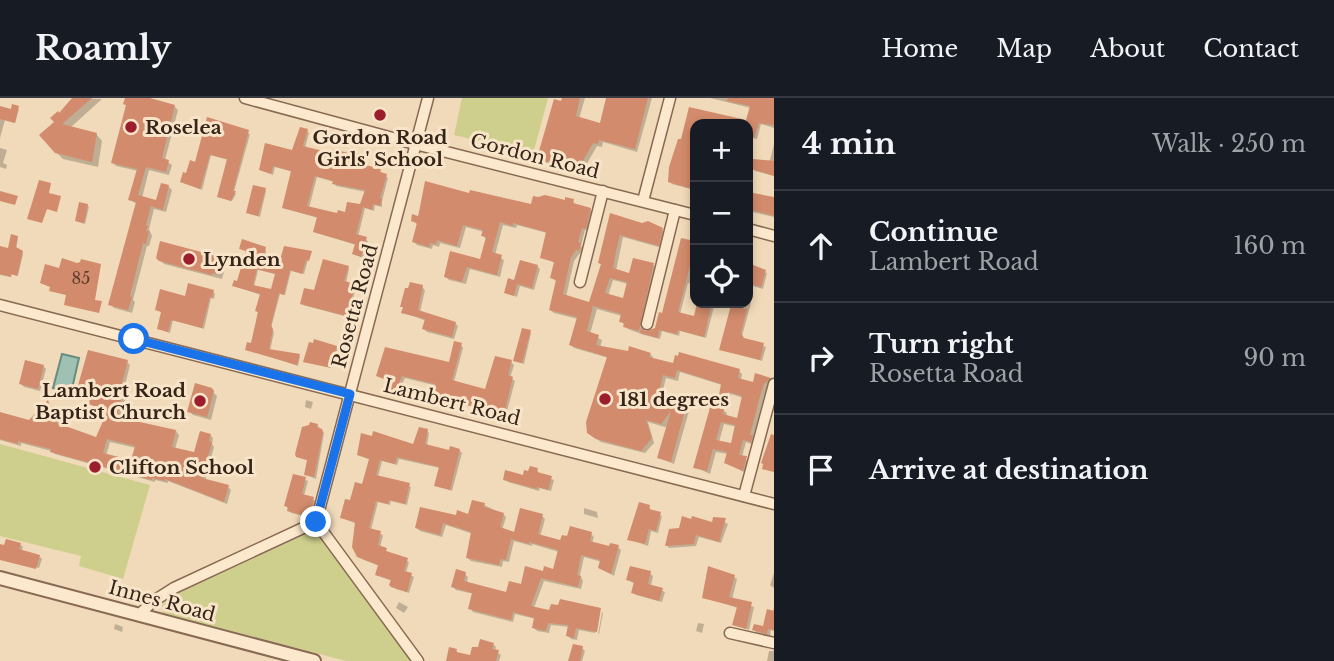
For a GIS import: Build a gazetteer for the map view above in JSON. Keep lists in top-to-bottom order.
{
  "streets": {
    "street": [
      "Gordon Road",
      "Rosetta Road",
      "Lambert Road",
      "Innes Road"
    ]
  },
  "crossings": [
    ["Gordon Road", "Rosetta Road"],
    ["Rosetta Road", "Lambert Road"]
  ],
  "places": [
    "Gordon Road Girls' School",
    "Roselea",
    "Lynden",
    "181 degrees",
    "Lambert Road Baptist Church",
    "Clifton School"
  ],
  "house_numbers": ["85"],
  "page": {
    "header": "Roamly",
    "nav": [
      "Home",
      "Map",
      "About",
      "Contact"
    ],
    "heading": ["4 min", "Walk · 250 m"],
    "map_buttons": ["+", "−"],
    "list": [
      ["Continue", "Lambert Road", "160 m"],
      ["Turn right", "Rosetta Road", "90 m"],
      "Arrive at destination"
    ]
  }
}
